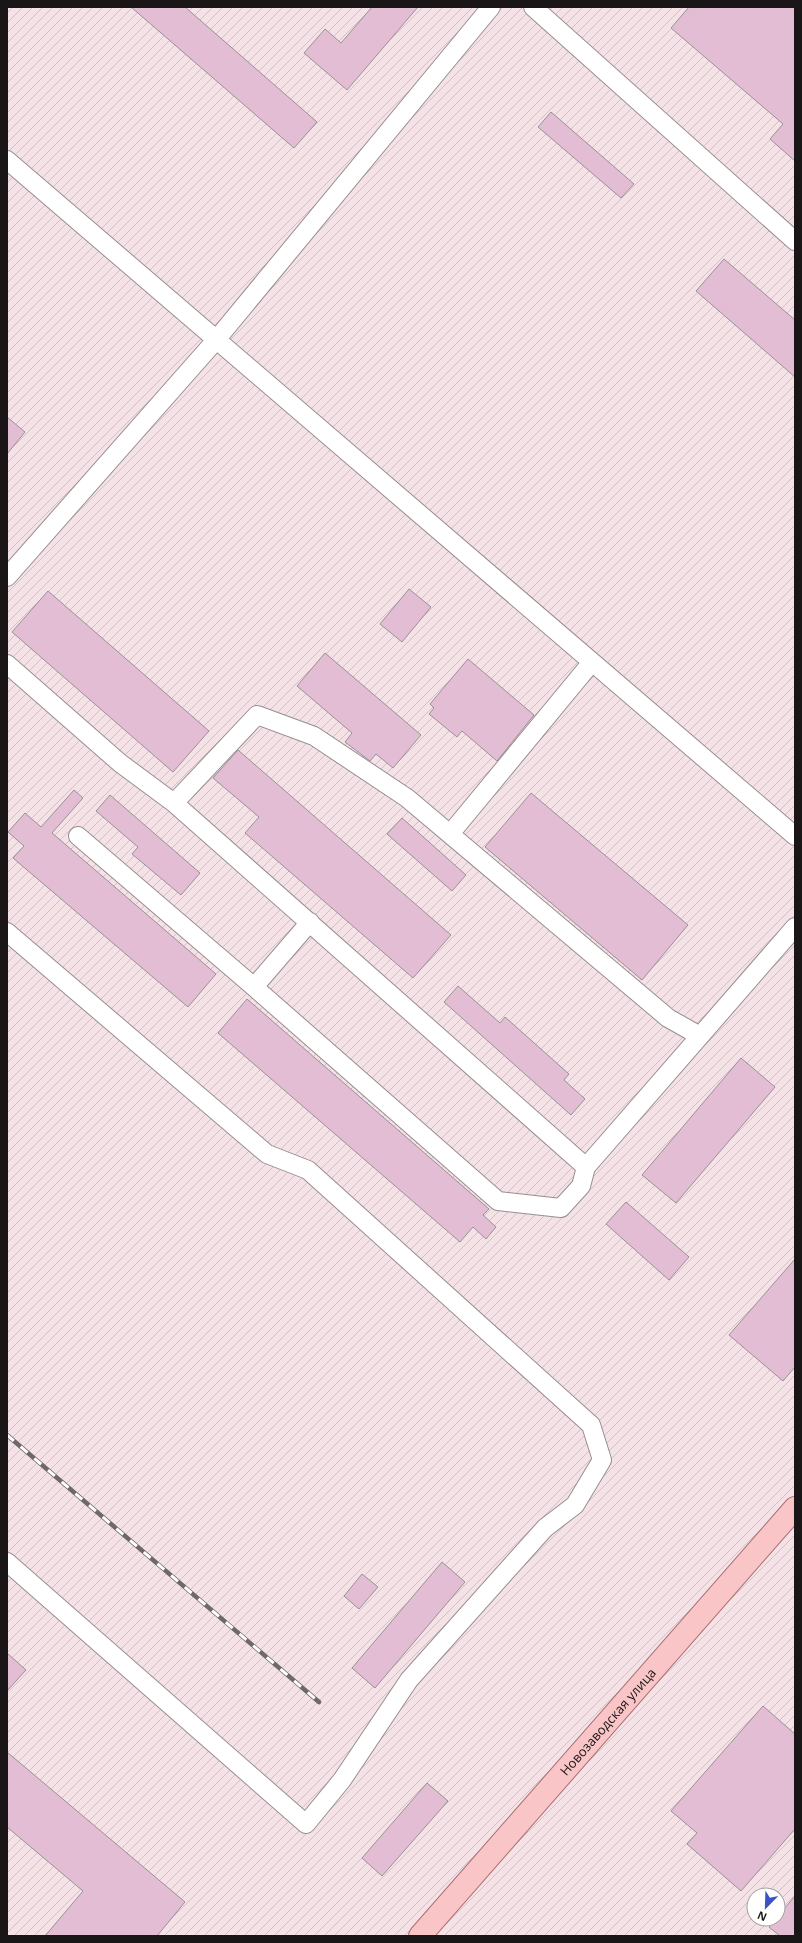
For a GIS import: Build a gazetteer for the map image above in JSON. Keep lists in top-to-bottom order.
{
  "streets": {
    "main road": ["Новозаводская улица"]
  },
  "north": "bottom left"
}
